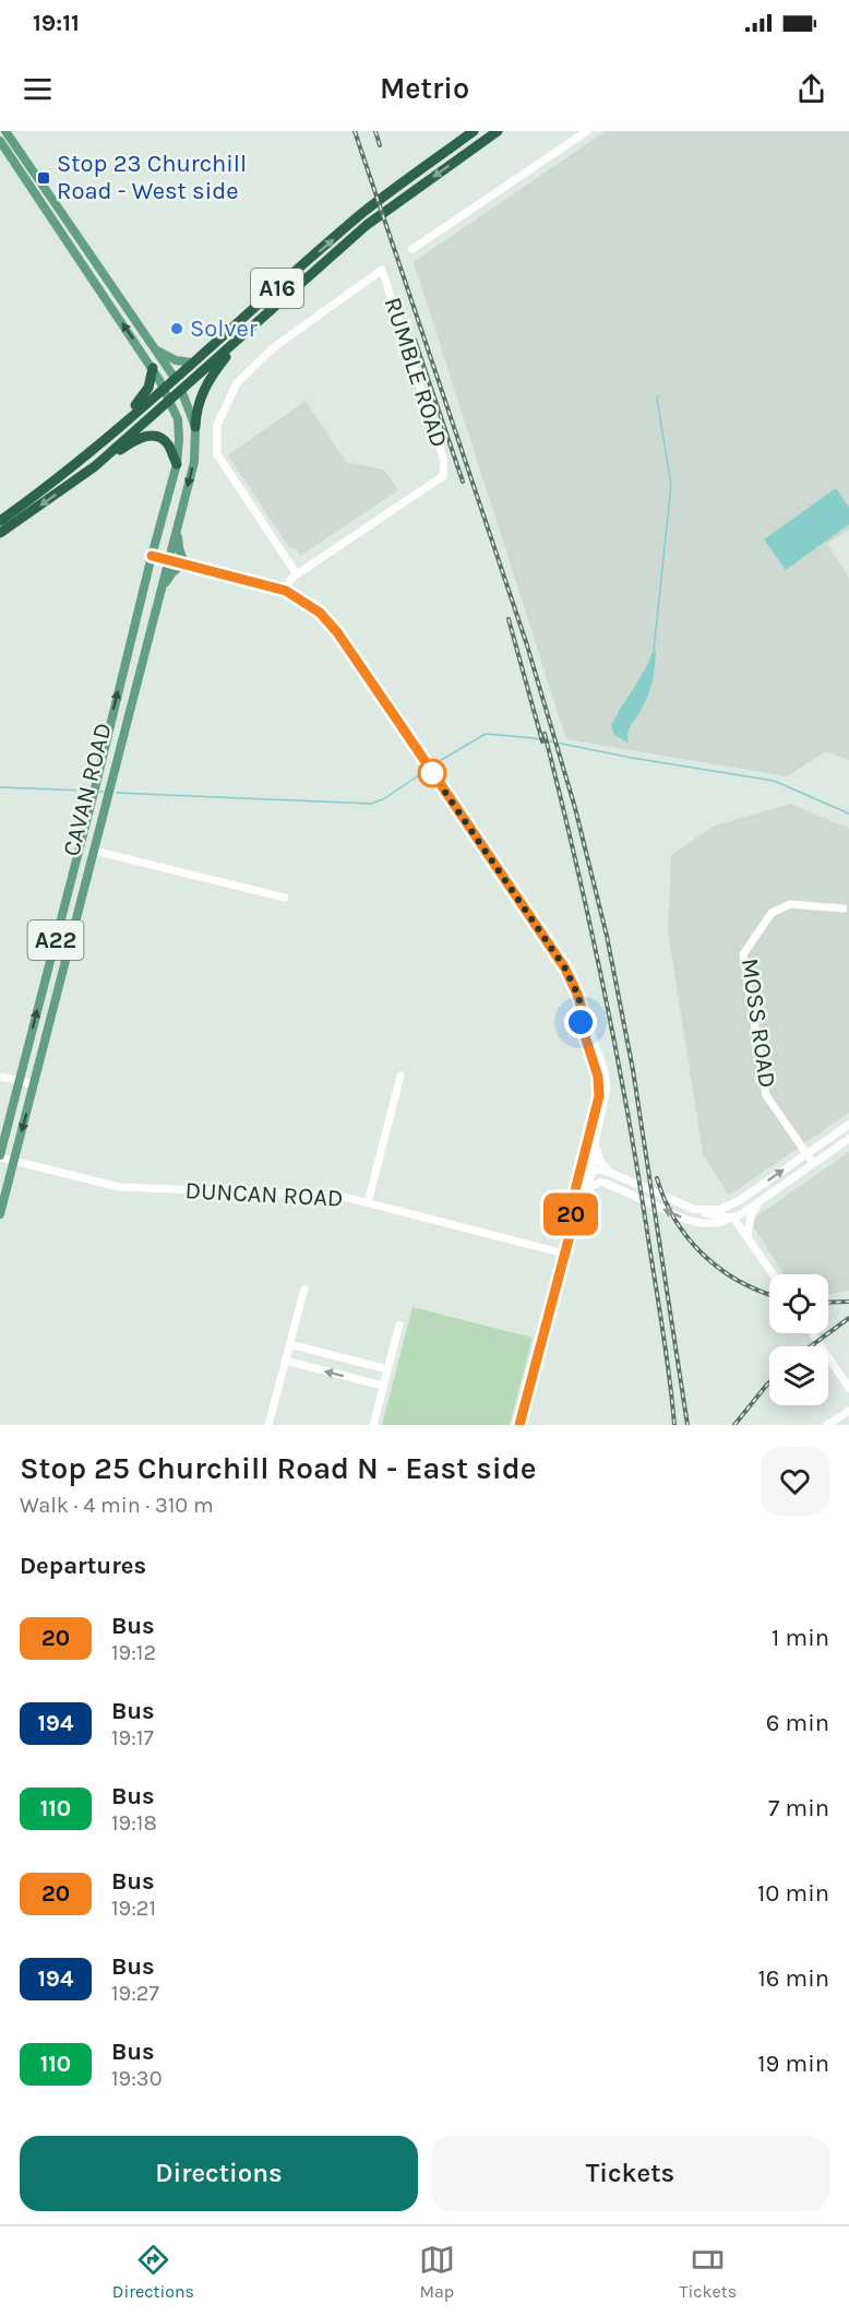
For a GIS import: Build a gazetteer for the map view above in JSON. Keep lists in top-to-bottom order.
{
  "streets": {
    "highway": ["A16", "CAVAN ROAD", "A22"],
    "street": ["RUMBLE ROAD", "MOSS ROAD", "DUNCAN ROAD"]
  },
  "crossings": [
    ["A16", "CAVAN ROAD"],
    ["A16", "A22"],
    ["CAVAN ROAD", "A22"],
    ["CAVAN ROAD", "DUNCAN ROAD"]
  ],
  "places": {
    "transit": ["Stop 23 Churchill Road - West side"],
    "other": ["Solver"]
  },
  "lines": ["bus line 20"],
  "page": {
    "status": "19:11",
    "header": "Metrio",
    "on_map": "20",
    "heading": [
      ["Stop 25 Churchill Road N - East side", "Walk · 4 min · 310 m"],
      "Departures"
    ],
    "list": [
      {
        "mark": "20",
        "name": "Bus",
        "note": "19:12",
        "value": "1 min"
      },
      {
        "mark": "194",
        "name": "Bus",
        "note": "19:17",
        "value": "6 min"
      },
      {
        "mark": "110",
        "name": "Bus",
        "note": "19:18",
        "value": "7 min"
      },
      {
        "mark": "20",
        "name": "Bus",
        "note": "19:21",
        "value": "10 min"
      },
      {
        "mark": "194",
        "name": "Bus",
        "note": "19:27",
        "value": "16 min"
      },
      {
        "mark": "110",
        "name": "Bus",
        "note": "19:30",
        "value": "19 min"
      }
    ],
    "buttons": ["Directions", "Tickets"],
    "tabs": ["Directions", "Map", "Tickets"]
  }
}
